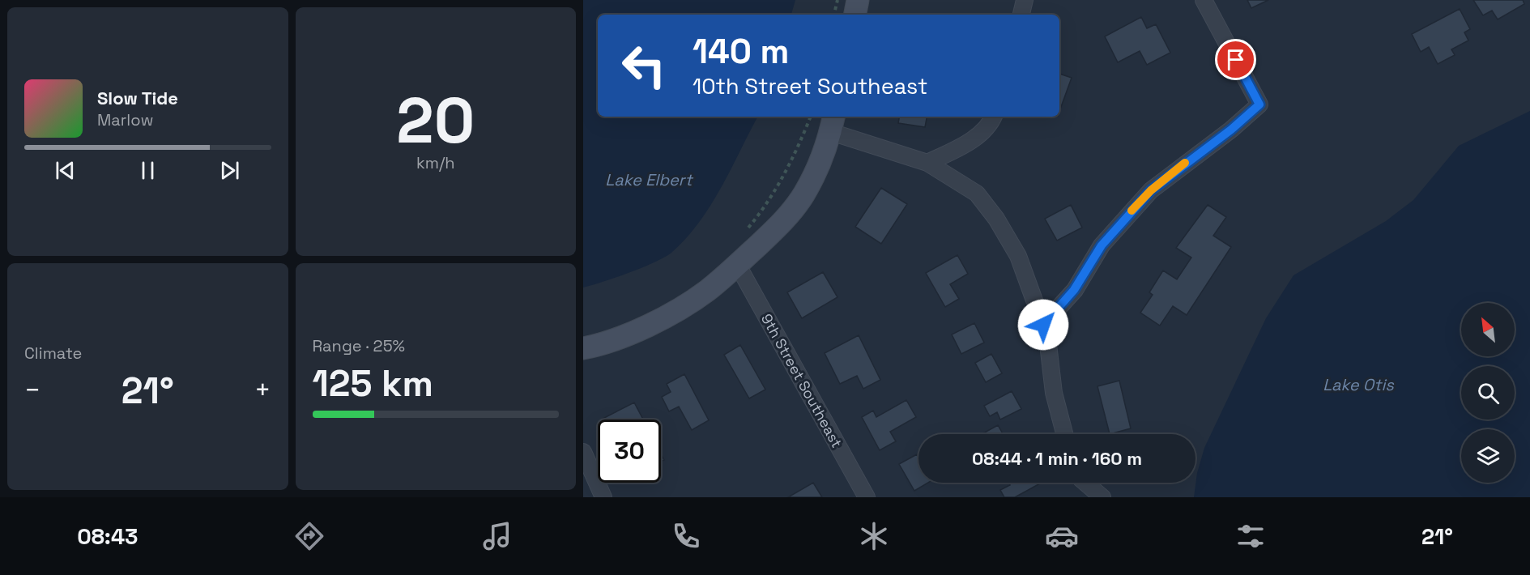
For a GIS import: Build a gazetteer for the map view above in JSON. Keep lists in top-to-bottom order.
{
  "streets": {
    "street": ["9th Street Southeast"]
  },
  "water": ["Lake Elbert", "Lake Otis"],
  "north": "top left",
  "page": {
    "tile": [
      ["20", "km/h"],
      "Climate",
      ["Range · 25%", "125 km"]
    ],
    "turn": ["140 m", "10th Street Southeast"],
    "song": ["Slow Tide", "Marlow"],
    "heat": ["−", "21°", "+"],
    "limit": "30",
    "trip": "08:44 · 1 min · 160 m",
    "tabs": ["08:43", "21°"]
  }
}
